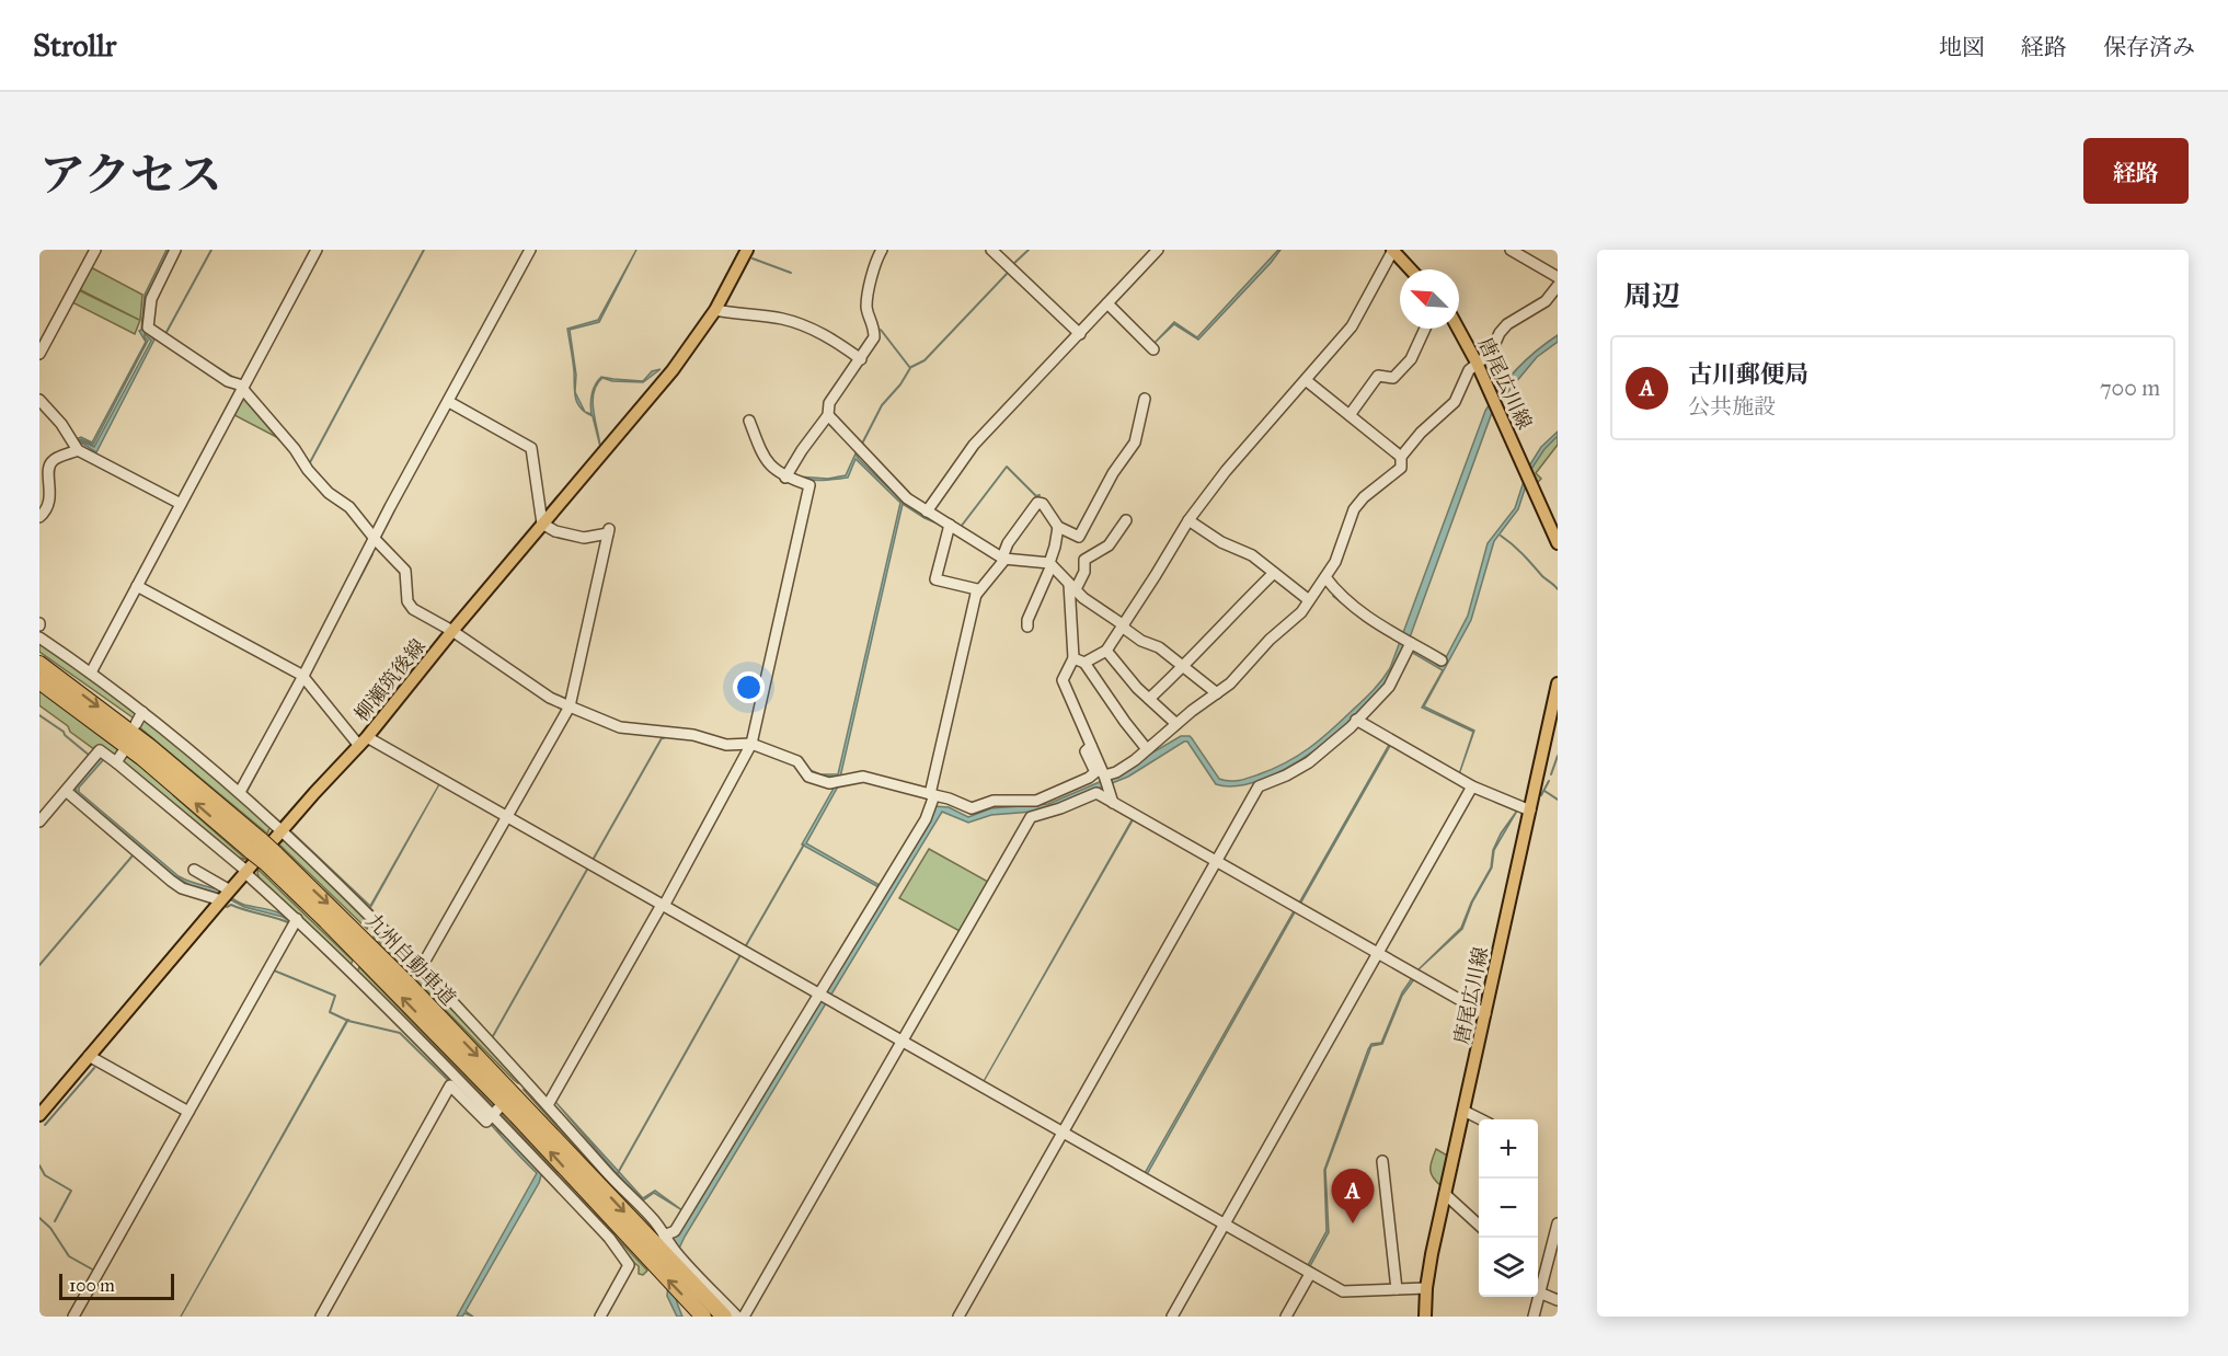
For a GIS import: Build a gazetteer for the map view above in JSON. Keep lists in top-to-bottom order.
{
  "streets": {
    "highway": ["九州自動車道"],
    "main road": ["唐尾広川線", "柳瀬筑後線"]
  },
  "scale_bar": "100 m",
  "north": "top left",
  "page": {
    "header": "Strollr",
    "nav": ["地図", "経路", "保存済み"],
    "title": "アクセス",
    "buttons": "経路",
    "heading": "周辺",
    "list": [
      {
        "mark": "A",
        "name": "古川郵便局",
        "note": "公共施設",
        "value": "700 m"
      }
    ],
    "map_buttons": ["+", "−"],
    "pins": "A",
    "scale": "100 m"
  }
}
